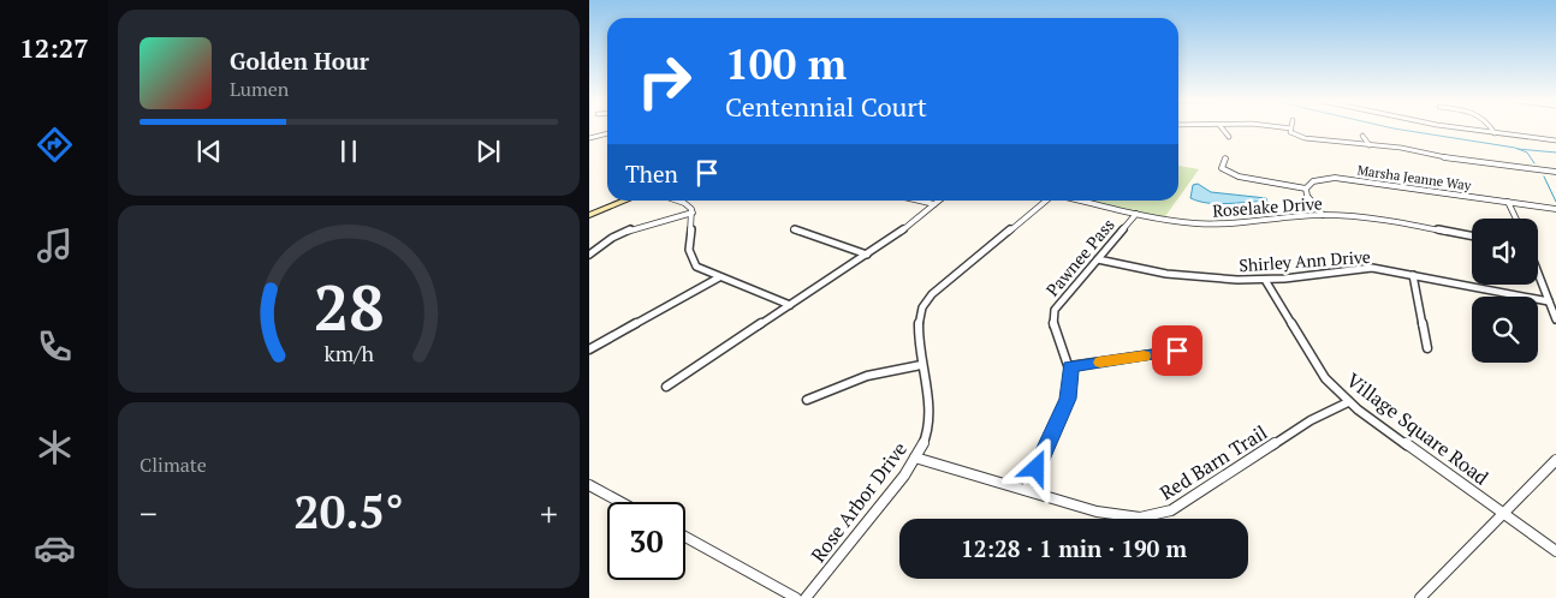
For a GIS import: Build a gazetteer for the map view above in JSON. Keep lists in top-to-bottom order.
{
  "streets": {
    "street": [
      "Marsha Jeanne Way",
      "Roselake Drive",
      "Pawnee Pass",
      "Shirley Ann Drive",
      "Village Square Road",
      "Red Barn Trail",
      "Rose Arbor Drive"
    ]
  },
  "crossings": [
    ["Roselake Drive", "Pawnee Pass"],
    ["Pawnee Pass", "Shirley Ann Drive"],
    ["Pawnee Pass", "Red Barn Trail"],
    ["Shirley Ann Drive", "Village Square Road"],
    ["Village Square Road", "Red Barn Trail"],
    ["Red Barn Trail", "Rose Arbor Drive"]
  ],
  "page": {
    "tabs": "12:27",
    "turn": ["100 m", "Centennial Court"],
    "song": ["Golden Hour", "Lumen"],
    "then": "Then",
    "tile": "Climate",
    "heat": ["−", "20.5°", "+"],
    "limit": "30",
    "trip": "12:28 · 1 min · 190 m",
    "gauge": ["28", "km/h"]
  }
}
